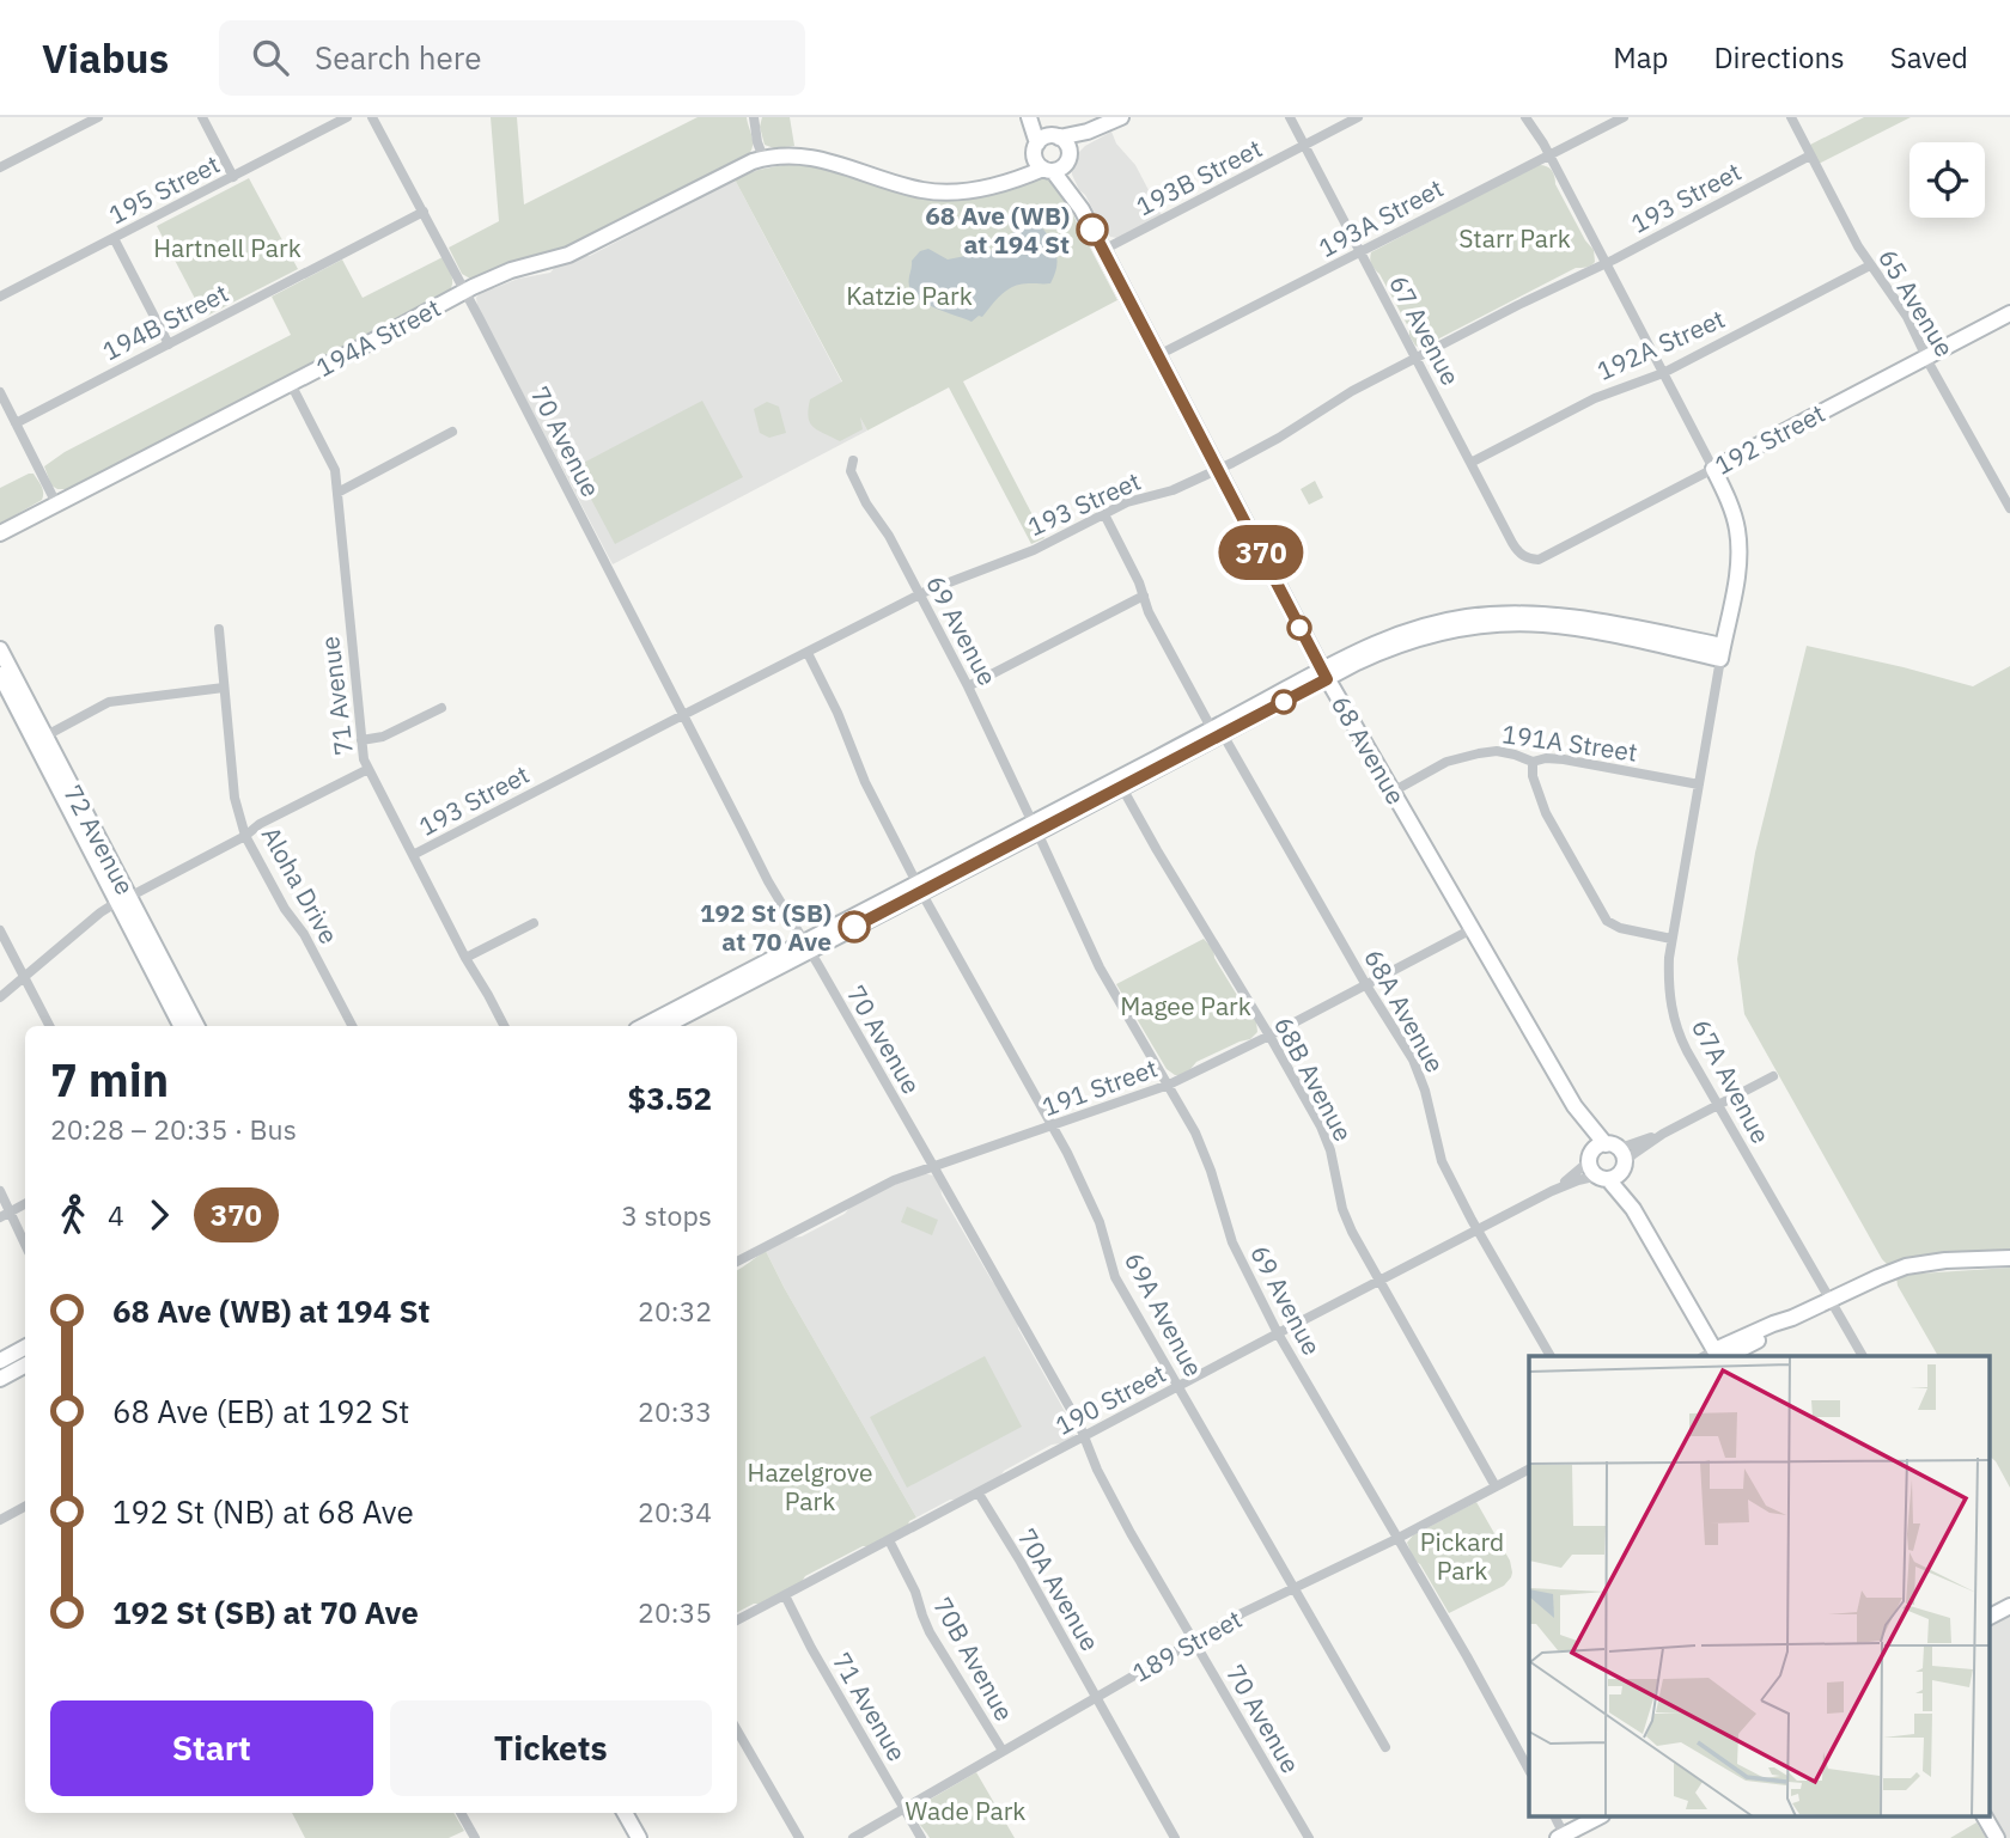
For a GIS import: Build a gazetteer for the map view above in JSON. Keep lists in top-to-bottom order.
{
  "streets": {
    "street": [
      "193B Street",
      "195 Street",
      "193 Street",
      "193A Street",
      "65 Avenue",
      "194B Street",
      "67 Avenue",
      "194A Street",
      "192A Street",
      "192 Street",
      "70 Avenue",
      "69 Avenue",
      "71 Avenue",
      "191A Street",
      "68 Avenue",
      "72 Avenue",
      "Aloha Drive",
      "68A Avenue",
      "68B Avenue",
      "67A Avenue",
      "191 Street",
      "69A Avenue",
      "190 Street",
      "70A Avenue",
      "189 Street",
      "70B Avenue"
    ]
  },
  "crossings": [
    ["193B Street", "67 Avenue"],
    ["193B Street", "68 Avenue"],
    ["193 Street", "65 Avenue"],
    ["193 Street", "67 Avenue"],
    ["193 Street", "70 Avenue"],
    ["193 Street", "69 Avenue"],
    ["193 Street", "71 Avenue"],
    ["193 Street", "68 Avenue"],
    ["193 Street", "68A Avenue"],
    ["193 Street", "69A Avenue"],
    ["193A Street", "67 Avenue"],
    ["193A Street", "68 Avenue"],
    ["65 Avenue", "192A Street"],
    ["65 Avenue", "192 Street"],
    ["194B Street", "70 Avenue"],
    ["67 Avenue", "192A Street"],
    ["67 Avenue", "192 Street"],
    ["194A Street", "70 Avenue"],
    ["194A Street", "71 Avenue"],
    ["70 Avenue", "191 Street"],
    ["70 Avenue", "190 Street"],
    ["70 Avenue", "189 Street"],
    ["69 Avenue", "191 Street"],
    ["69 Avenue", "190 Street"],
    ["69 Avenue", "189 Street"],
    ["71 Avenue", "190 Street"],
    ["71 Avenue", "189 Street"],
    ["191A Street", "68 Avenue"],
    ["68 Avenue", "191 Street"],
    ["68 Avenue", "190 Street"],
    ["68A Avenue", "191 Street"],
    ["68A Avenue", "190 Street"],
    ["68B Avenue", "191 Street"],
    ["68B Avenue", "190 Street"],
    ["68B Avenue", "189 Street"],
    ["67A Avenue", "190 Street"],
    ["191 Street", "69A Avenue"],
    ["69A Avenue", "190 Street"],
    ["69A Avenue", "189 Street"],
    ["190 Street", "70A Avenue"],
    ["190 Street", "70B Avenue"],
    ["70A Avenue", "189 Street"],
    ["189 Street", "70B Avenue"]
  ],
  "parks": [
    "Starr Park",
    "Hartnell Park",
    "Katzie Park",
    "Magee Park",
    "Hazelgrove Park",
    "Pickard Park",
    "Wade Park"
  ],
  "places": ["68 Ave (WB) at 194 St", "192 St (SB) at 70 Ave"],
  "lines": ["bus line 370"],
  "page": {
    "header": "Viabus",
    "search": "Search here",
    "nav": ["Map", "Directions", "Saved"],
    "on_map": "370",
    "heading": ["7 min", "20:28 – 20:35 · Bus", "$3.52"],
    "legs": ["4", "370", "3 stops"],
    "list": [
      {
        "name": "68 Ave (WB) at 194 St",
        "value": "20:32"
      },
      {
        "name": "68 Ave (EB) at 192 St",
        "value": "20:33"
      },
      {
        "name": "192 St (NB) at 68 Ave",
        "value": "20:34"
      },
      {
        "name": "192 St (SB) at 70 Ave",
        "value": "20:35"
      }
    ],
    "buttons": ["Start", "Tickets"]
  }
}
